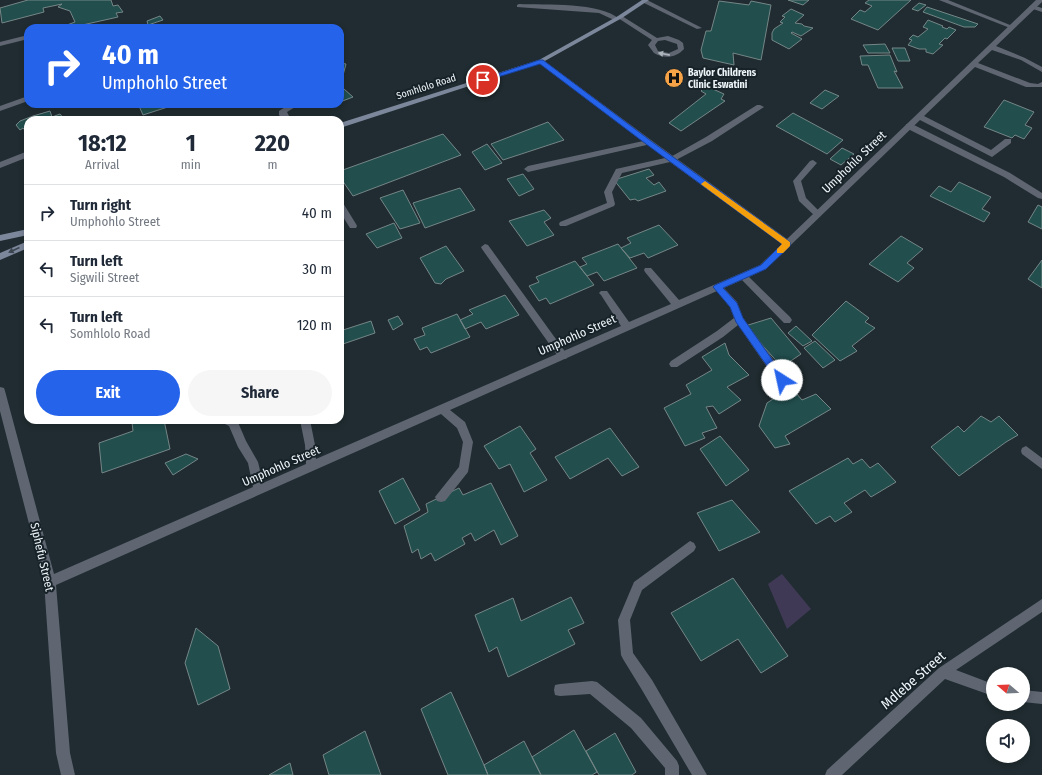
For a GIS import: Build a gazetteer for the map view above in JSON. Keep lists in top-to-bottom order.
{
  "streets": {
    "main road": ["Somhlolo Road"],
    "street": ["Umphohlo Street", "Siphefu Street", "Mdlebe Street"]
  },
  "crossings": [
    ["Umphohlo Street", "Siphefu Street"]
  ],
  "places": {
    "hospital": ["Baylor Childrens Clinic Eswatini"]
  },
  "north": "left",
  "page": {
    "turn": ["40 m", "Umphohlo Street"],
    "eta": [
      "18:12",
      "Arrival",
      "1",
      "min",
      "220",
      "m"
    ],
    "list": [
      {
        "name": "Turn right",
        "note": "Umphohlo Street",
        "value": "40 m"
      },
      {
        "name": "Turn left",
        "note": "Sigwili Street",
        "value": "30 m"
      },
      {
        "name": "Turn left",
        "note": "Somhlolo Road",
        "value": "120 m"
      }
    ],
    "buttons": ["Exit", "Share"]
  }
}
